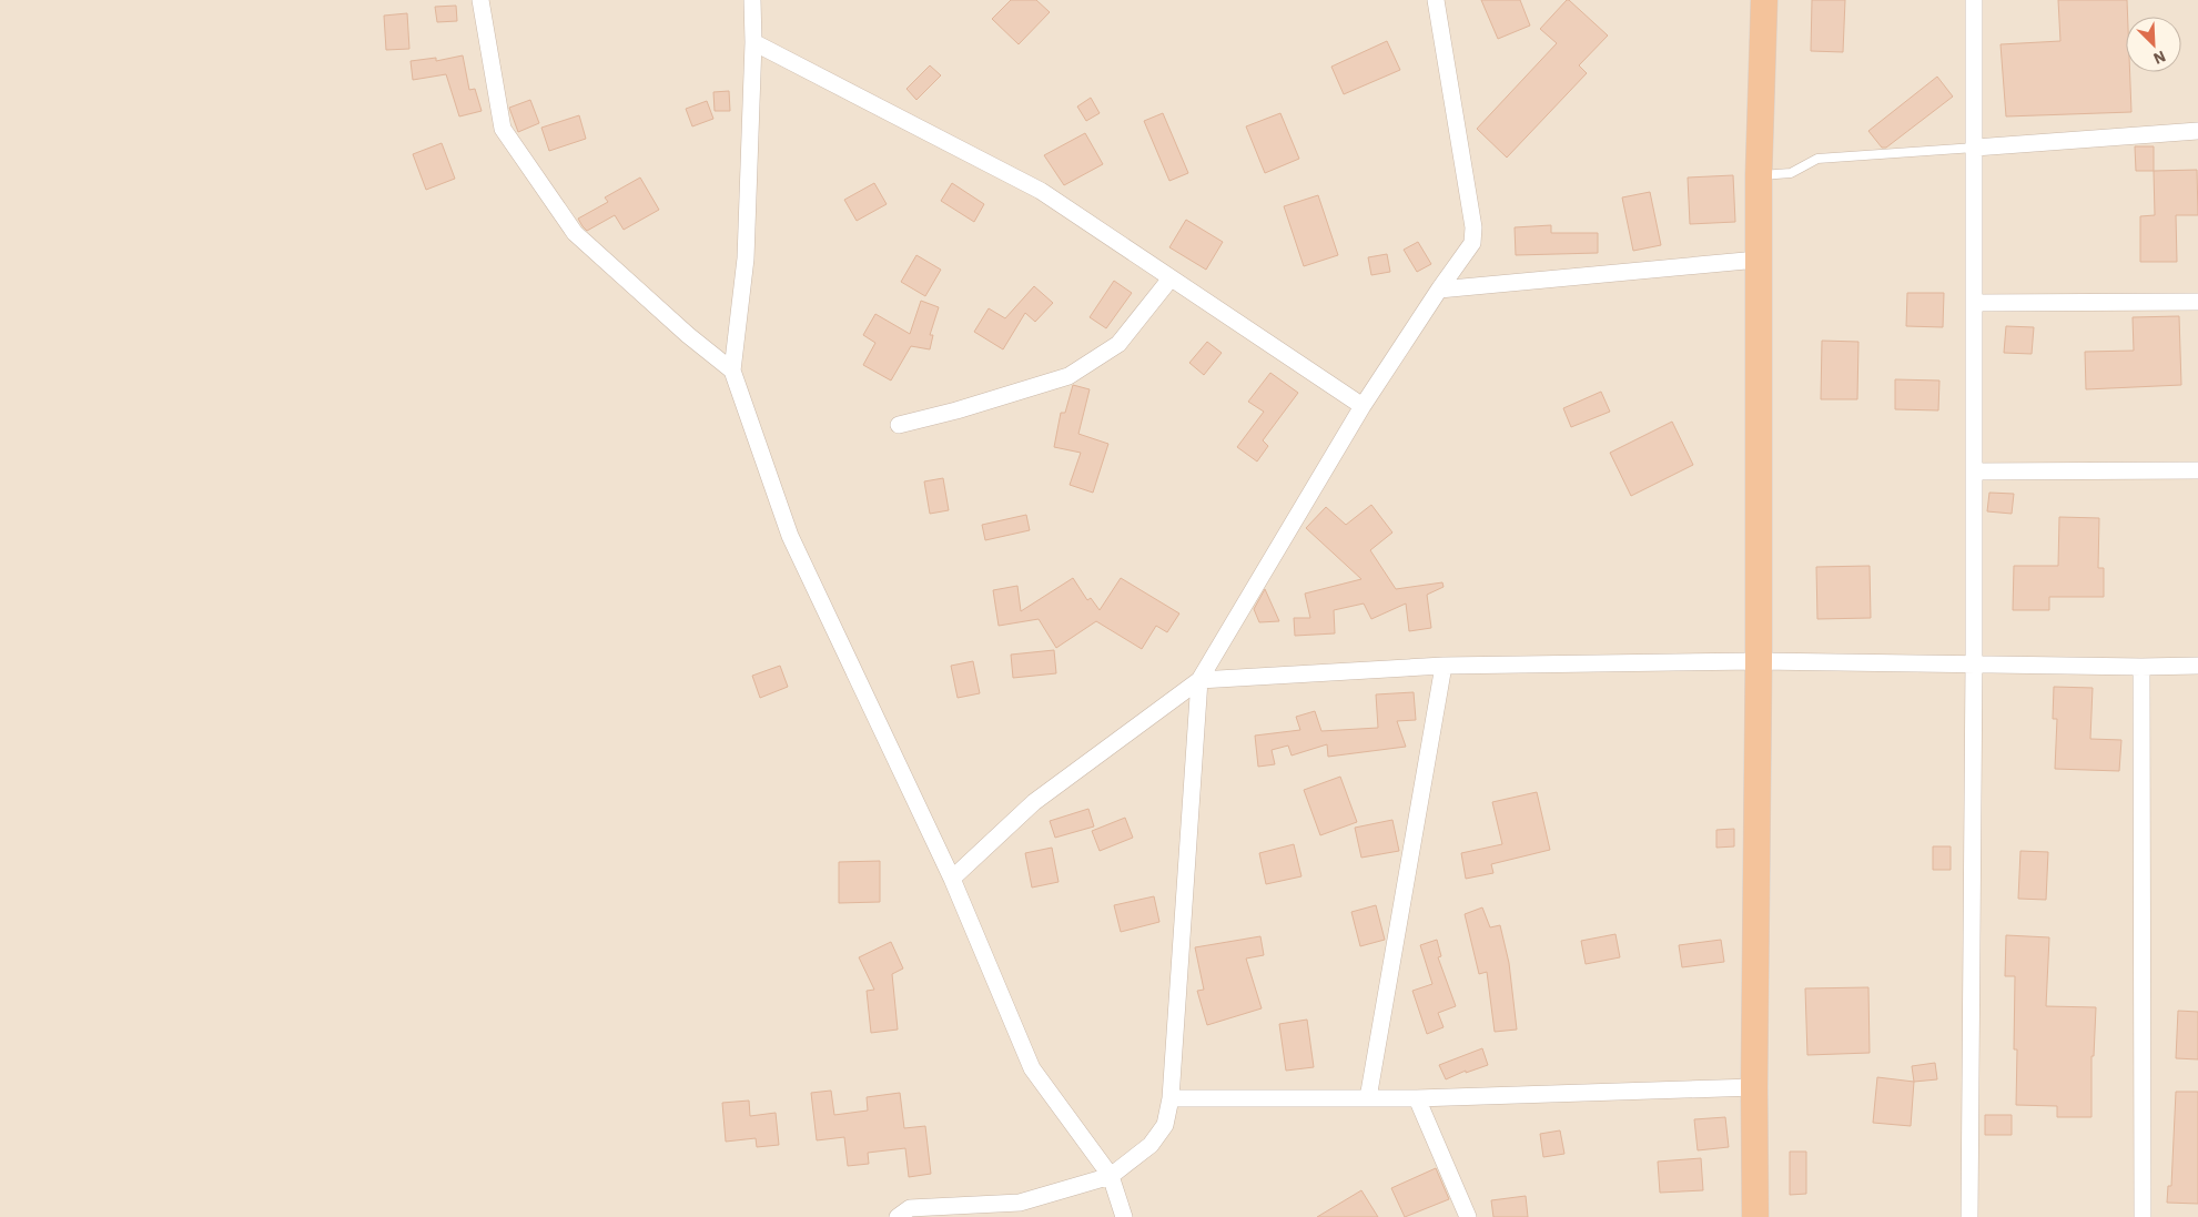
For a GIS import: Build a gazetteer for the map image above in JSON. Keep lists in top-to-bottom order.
{
  "north": "bottom right"
}
